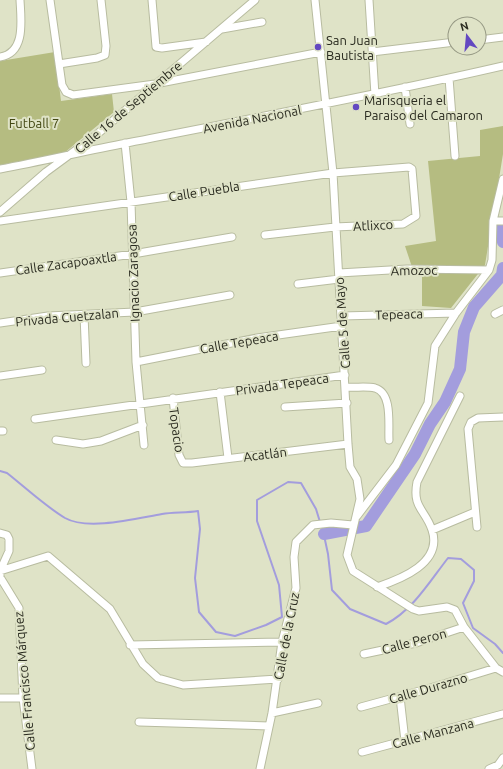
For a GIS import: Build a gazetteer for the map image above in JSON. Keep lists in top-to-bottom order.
{
  "streets": {
    "street": [
      "Calle 16 de Septiembre",
      "Avenida Nacional",
      "Calle Puebla",
      "Atlixco",
      "Calle Zacapoaxtla",
      "Amozoc",
      "Ignacio Zaragosa",
      "Tepeaca",
      "Privada Cuetzalan",
      "Calle 5 de Mayo",
      "Calle Tepeaca",
      "Privada Tepeaca",
      "Topacio",
      "Acatlán",
      "Calle de la Cruz",
      "Calle Peron",
      "Calle Francisco Márquez",
      "Calle Durazno",
      "Calle Manzana"
    ]
  },
  "crossings": [
    ["Calle 16 de Septiembre", "Avenida Nacional"],
    ["Avenida Nacional", "Ignacio Zaragosa"],
    ["Avenida Nacional", "Calle 5 de Mayo"],
    ["Calle Puebla", "Atlixco"],
    ["Calle Puebla", "Ignacio Zaragosa"],
    ["Calle Puebla", "Calle 5 de Mayo"],
    ["Atlixco", "Calle 5 de Mayo"],
    ["Calle Zacapoaxtla", "Ignacio Zaragosa"],
    ["Amozoc", "Calle 5 de Mayo"],
    ["Ignacio Zaragosa", "Privada Cuetzalan"],
    ["Ignacio Zaragosa", "Calle Tepeaca"],
    ["Tepeaca", "Calle 5 de Mayo"],
    ["Calle 5 de Mayo", "Calle Tepeaca"],
    ["Calle 5 de Mayo", "Privada Tepeaca"],
    ["Calle 5 de Mayo", "Acatlán"],
    ["Calle 5 de Mayo", "Calle de la Cruz"],
    ["Calle 5 de Mayo", "Calle Peron"],
    ["Topacio", "Acatlán"]
  ],
  "parks": ["Futball 7"],
  "places": ["San Juan Bautista", "Marisqueria el Paraiso del Camaron"],
  "north": "top"
}
